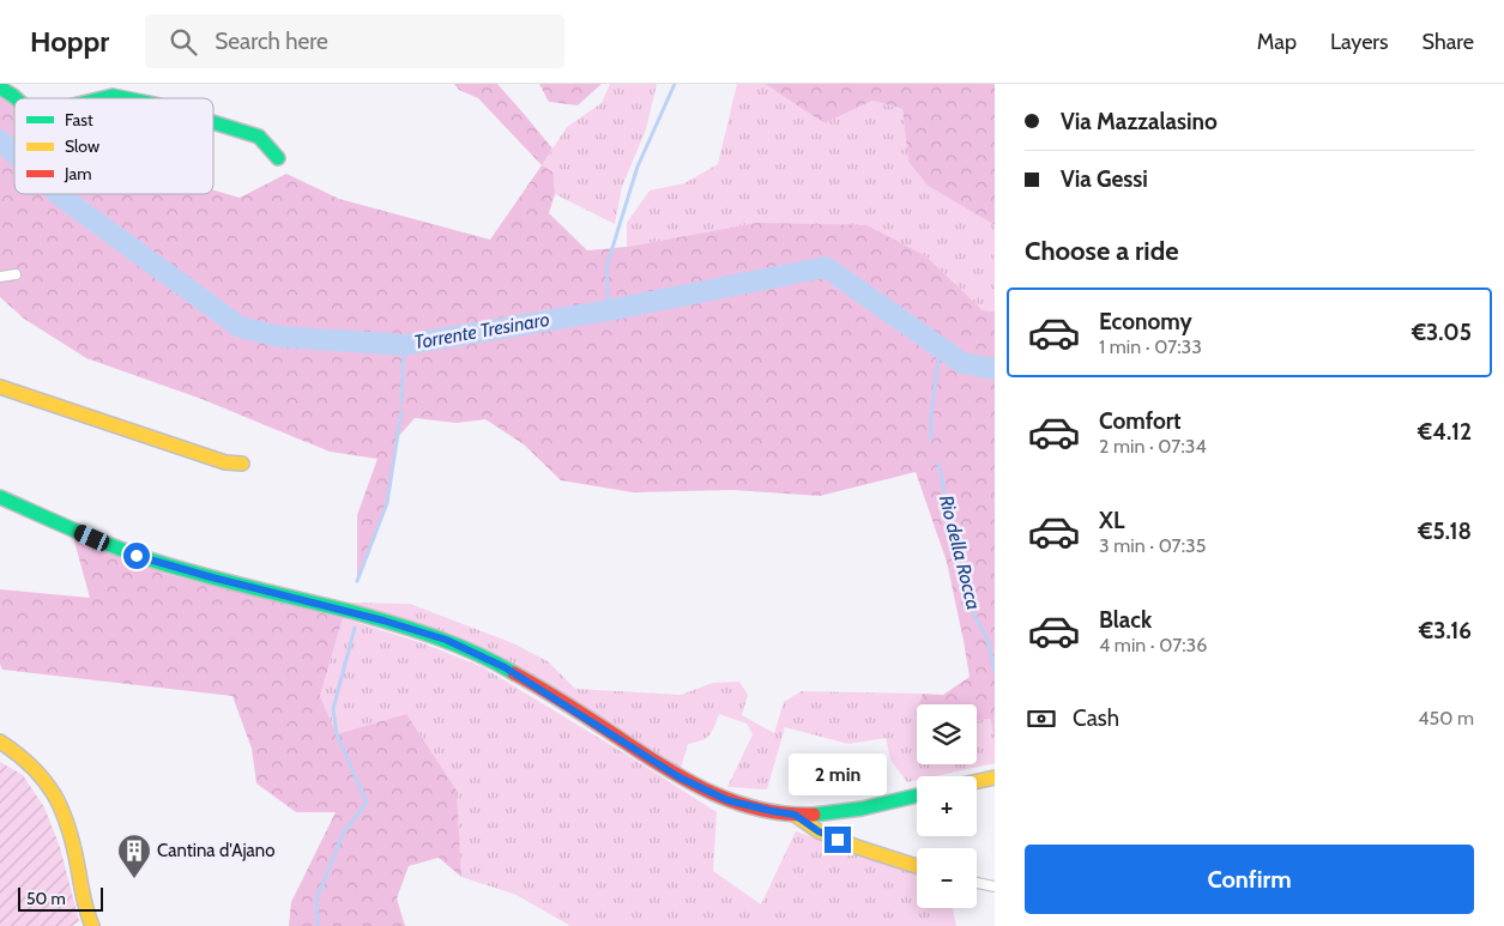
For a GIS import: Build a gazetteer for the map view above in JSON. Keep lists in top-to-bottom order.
{
  "water": ["Torrente Tresinaro", "Rio della Rocca"],
  "places": {
    "building": ["Cantina d'Ajano"]
  },
  "legend": ["Fast", "Slow", "Jam"],
  "scale_bar": "50 m",
  "page": {
    "header": "Hoppr",
    "search": "Search here",
    "nav": ["Map", "Layers", "Share"],
    "banner": ["Via Mazzalasino", "Via Gessi"],
    "heading": "Choose a ride",
    "list": [
      {
        "name": "Economy",
        "note": "1 min · 07:33",
        "value": "€3.05"
      },
      {
        "name": "Comfort",
        "note": "2 min · 07:34",
        "value": "€4.12"
      },
      {
        "name": "XL",
        "note": "3 min · 07:35",
        "value": "€5.18"
      },
      {
        "name": "Black",
        "note": "4 min · 07:36",
        "value": "€3.16"
      }
    ],
    "pay": ["Cash", "450 m"],
    "map_buttons": ["+", "−"],
    "bubble": "2 min",
    "buttons": "Confirm",
    "scale": "50 m"
  }
}
